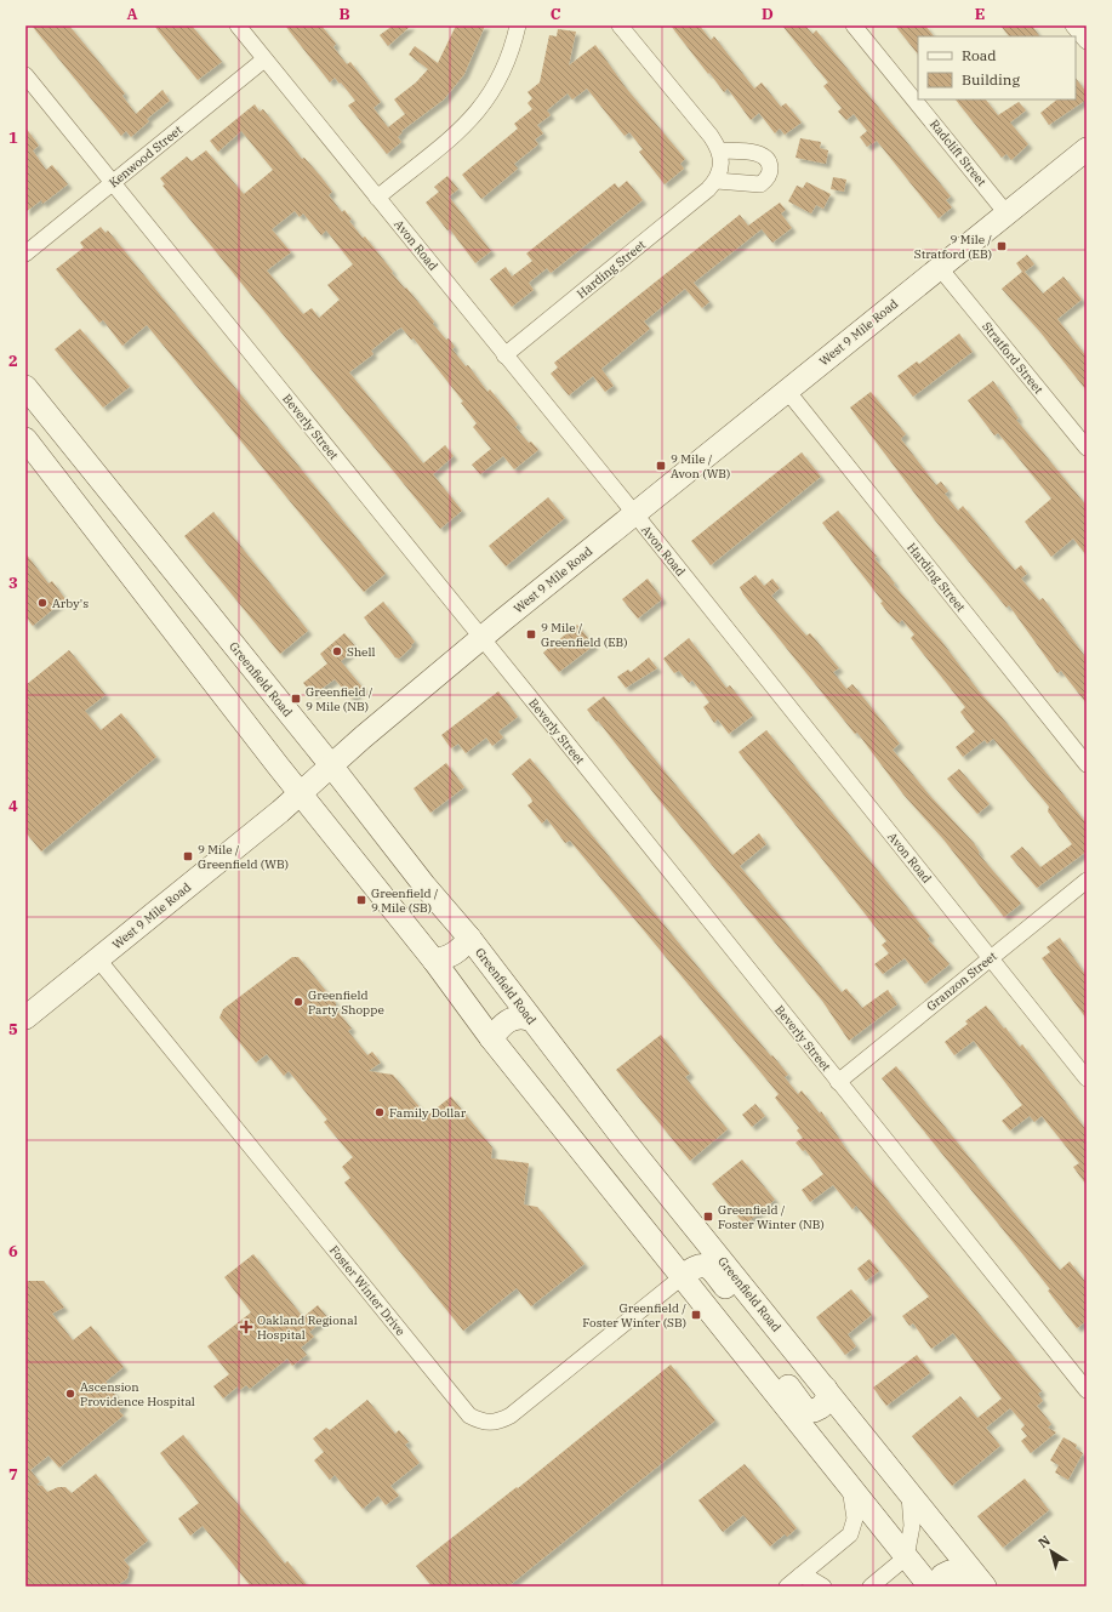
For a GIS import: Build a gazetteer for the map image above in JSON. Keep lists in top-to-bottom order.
{
  "streets": {
    "main road": ["West 9 Mile Road", "Greenfield Road"],
    "street": [
      "Radclift Street",
      "Kenwood Street",
      "Avon Road",
      "Harding Street",
      "Stratford Street",
      "Beverly Street",
      "Granzon Street",
      "Foster Winter Drive"
    ]
  },
  "crossings": [
    ["Radclift Street", "West 9 Mile Road"],
    ["Kenwood Street", "Avon Road"],
    ["Kenwood Street", "Beverly Street"],
    ["Avon Road", "Harding Street"],
    ["Avon Road", "West 9 Mile Road"],
    ["Avon Road", "Granzon Street"],
    ["Harding Street", "West 9 Mile Road"],
    ["West 9 Mile Road", "Stratford Street"],
    ["West 9 Mile Road", "Beverly Street"],
    ["West 9 Mile Road", "Greenfield Road"],
    ["West 9 Mile Road", "Foster Winter Drive"],
    ["Beverly Street", "Granzon Street"]
  ],
  "places": {
    "transit": [
      "9 Mile / Stratford (EB)",
      "9 Mile / Avon (WB)",
      "9 Mile / Greenfield (EB)",
      "Greenfield / 9 Mile (NB)",
      "9 Mile / Greenfield (WB)",
      "Greenfield / 9 Mile (SB)",
      "Greenfield / Foster Winter (NB)",
      "Greenfield / Foster Winter (SB)"
    ],
    "other": [
      "Arby's",
      "Shell",
      "Greenfield Party Shoppe",
      "Family Dollar",
      "Ascension Providence Hospital"
    ],
    "health": ["Oakland Regional Hospital"]
  },
  "legend": ["Road", "Building"],
  "north": "top left",
  "grid": {
    "columns": [
      "A",
      "B",
      "C",
      "D",
      "E"
    ],
    "rows": [
      "1",
      "2",
      "3",
      "4",
      "5",
      "6",
      "7"
    ]
  }
}
